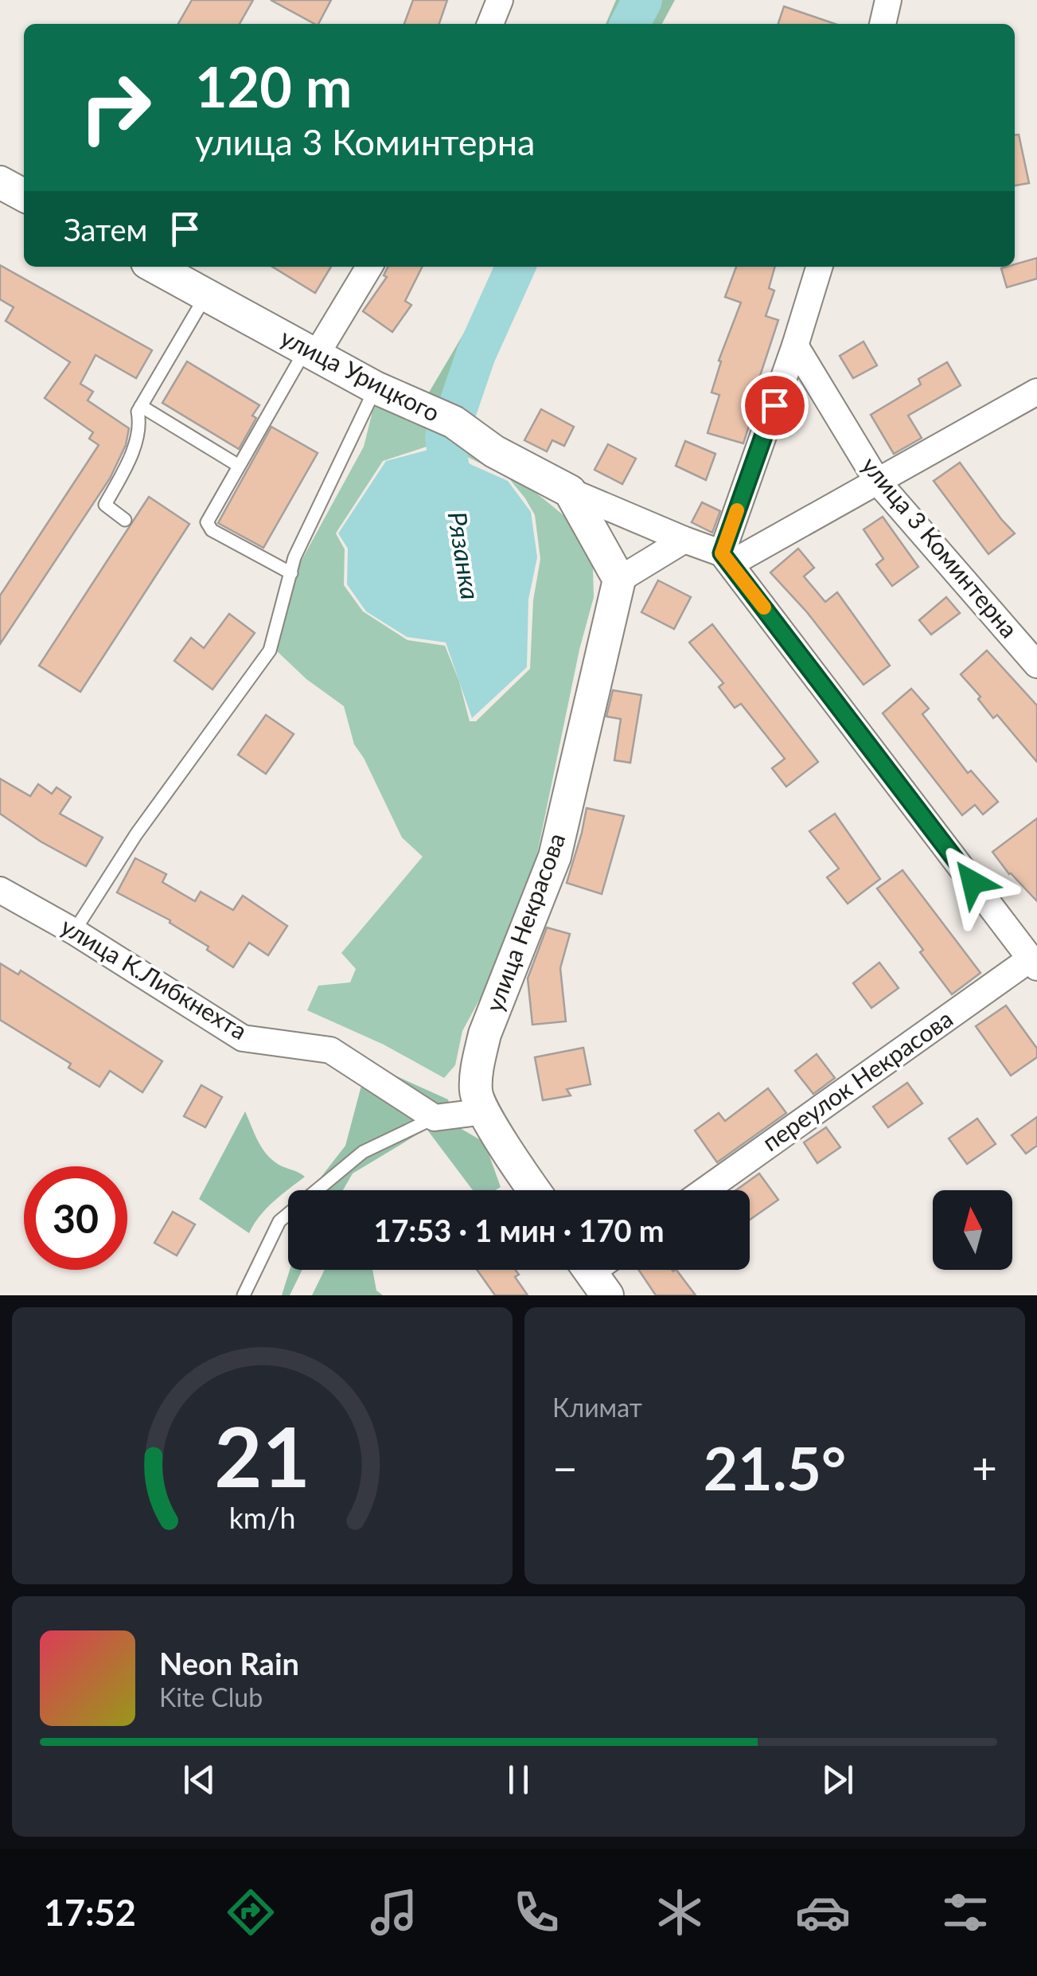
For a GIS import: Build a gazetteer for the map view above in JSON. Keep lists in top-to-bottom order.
{
  "streets": {
    "street": [
      "улица Урицкого",
      "улица 3 Коминтерна",
      "улица Некрасова",
      "улица К.Либкнехта",
      "переулок Некрасова"
    ]
  },
  "water": ["Рязанка"],
  "north": "top",
  "page": {
    "turn": ["120 m", "улица 3 Коминтерна"],
    "then": "Затем",
    "limit": "30",
    "trip": "17:53 · 1 мин · 170 m",
    "tile": "Климат",
    "heat": ["−", "21.5°", "+"],
    "song": ["Neon Rain", "Kite Club"],
    "tabs": "17:52",
    "gauge": ["21", "km/h"]
  }
}
